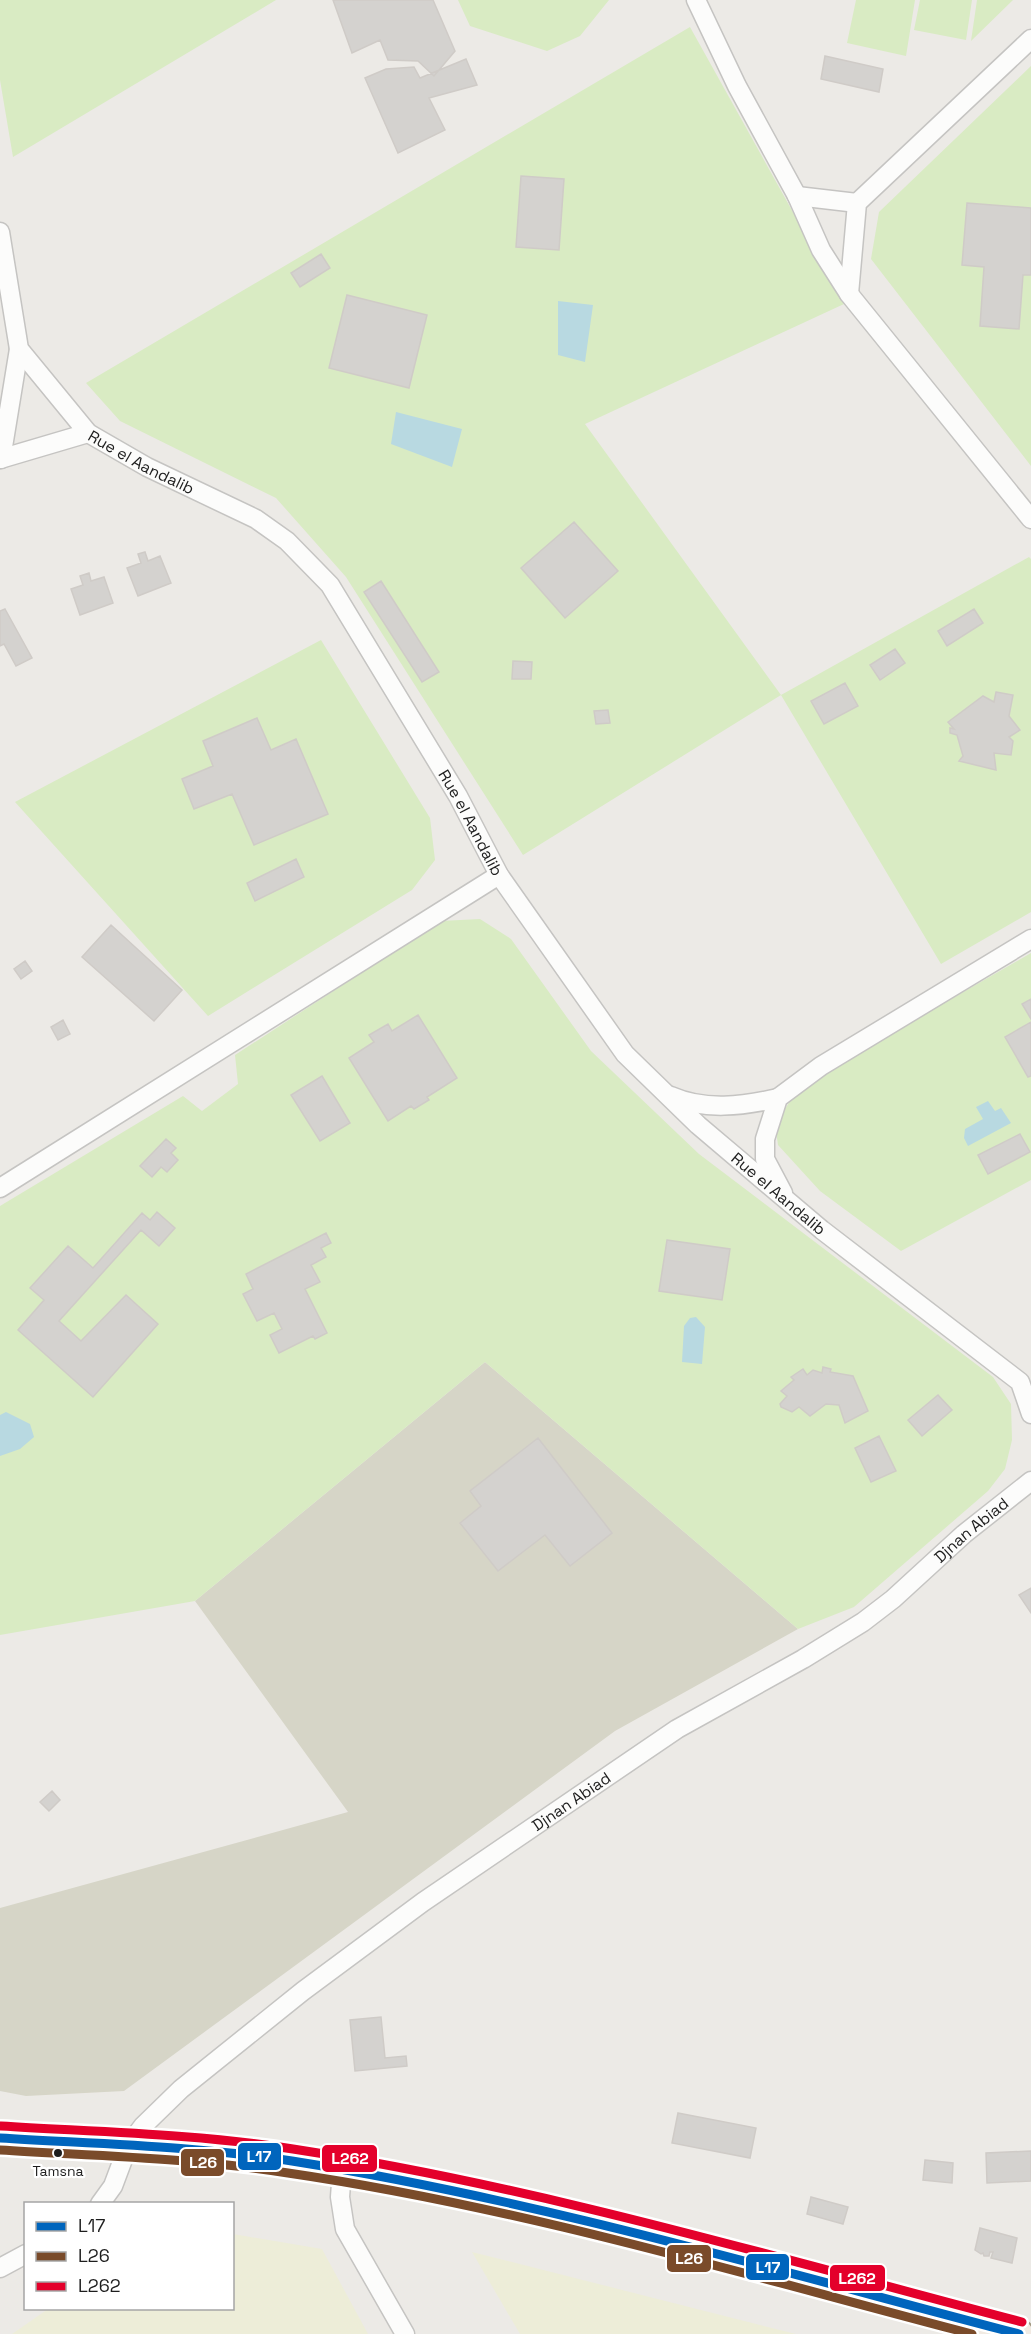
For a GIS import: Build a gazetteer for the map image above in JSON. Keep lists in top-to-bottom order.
{
  "streets": {
    "street": ["Rue el Aandalib", "Djnan Abiad"]
  },
  "places": ["Tamsna"],
  "lines": ["transit line L262", "transit line L17", "transit line L26"],
  "legend": ["L17", "L26", "L262"]
}
